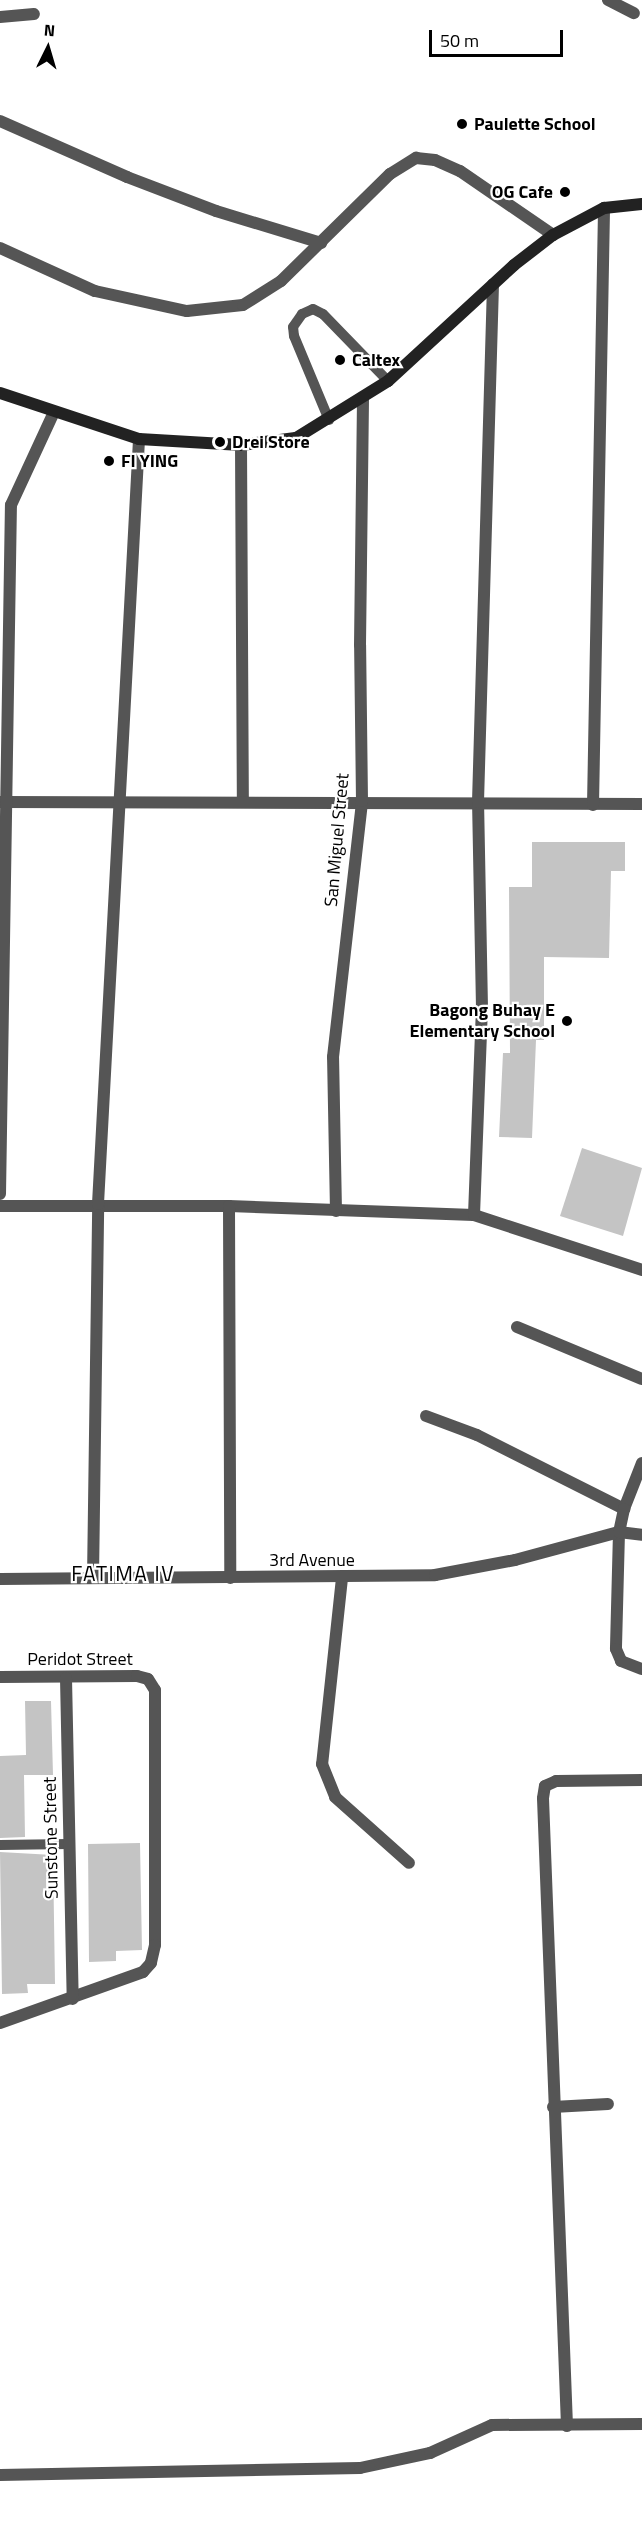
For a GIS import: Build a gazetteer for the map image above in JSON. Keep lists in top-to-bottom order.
{
  "streets": {
    "street": [
      "San Miguel Street",
      "3rd Avenue",
      "Peridot Street",
      "Sunstone Street"
    ]
  },
  "crossings": [
    ["Peridot Street", "Sunstone Street"]
  ],
  "districts": ["FATIMA IV"],
  "places": [
    "Paulette School",
    "OG Cafe",
    "Caltex",
    "Drei Store",
    "FI YING",
    "Bagong Buhay E Elementary School"
  ],
  "scale_bar": "50 m",
  "north": "top"
}
